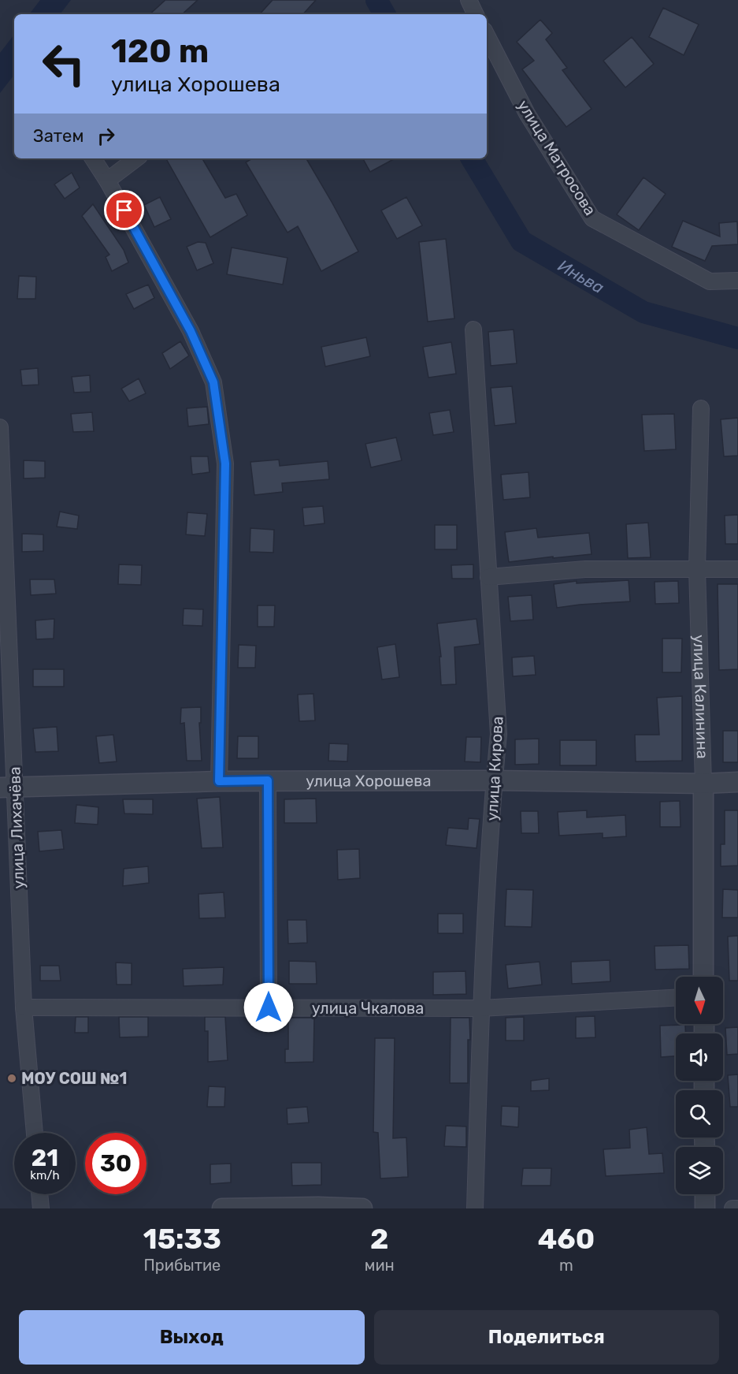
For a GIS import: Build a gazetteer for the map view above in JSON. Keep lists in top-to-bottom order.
{
  "streets": {
    "street": [
      "улица Матросова",
      "улица Калинина",
      "улица Кирова",
      "улица Хорошева",
      "улица Лихачёва",
      "улица Чкалова"
    ]
  },
  "crossings": [
    ["улица Калинина", "улица Хорошева"],
    ["улица Кирова", "улица Хорошева"],
    ["улица Кирова", "улица Чкалова"],
    ["улица Хорошева", "улица Лихачёва"],
    ["улица Лихачёва", "улица Чкалова"]
  ],
  "water": ["Иньва"],
  "places": ["МОУ СОШ №1"],
  "north": "bottom",
  "page": {
    "turn": ["120 m", "улица Хорошева"],
    "then": "Затем",
    "speed": "21 km/h",
    "limit": "30",
    "eta": [
      "15:33",
      "Прибытие",
      "2",
      "мин",
      "460",
      "m"
    ],
    "buttons": ["Выход", "Поделиться"]
  }
}
